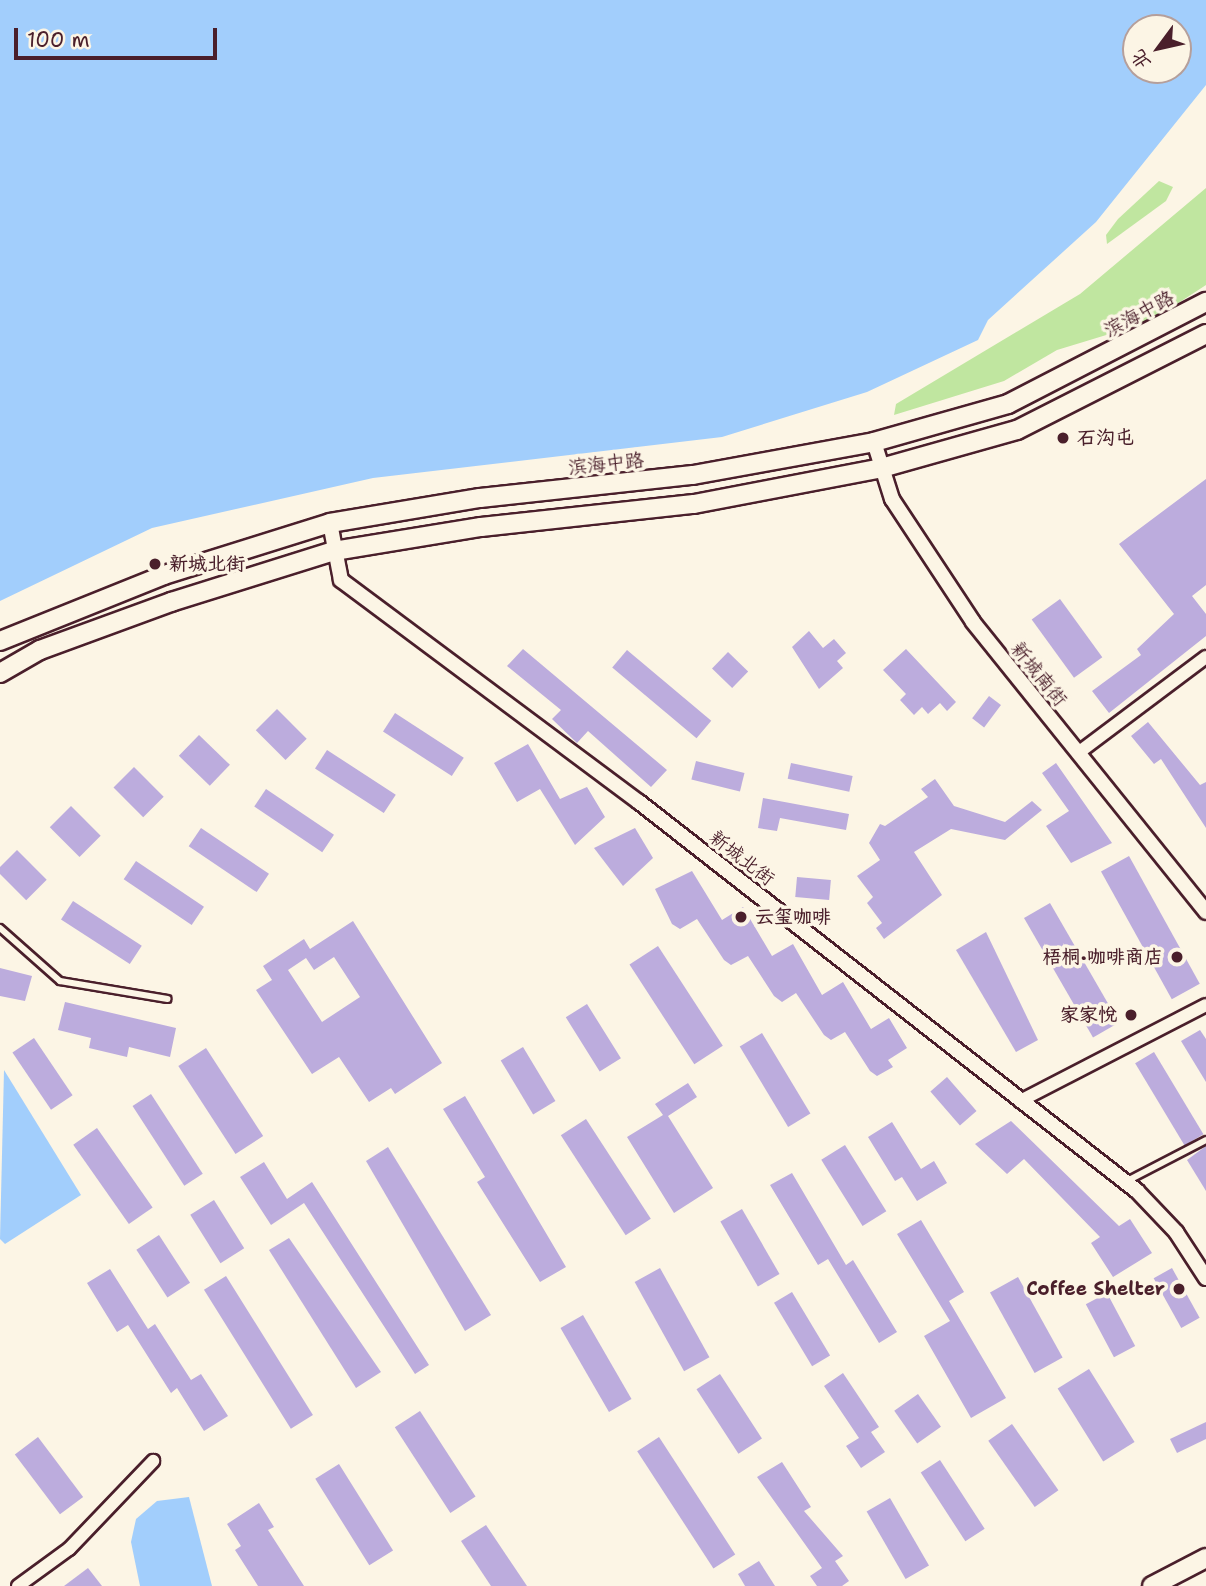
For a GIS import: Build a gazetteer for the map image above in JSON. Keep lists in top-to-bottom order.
{
  "streets": {
    "main road": ["滨海中路"],
    "street": ["新城南街", "新城北街"]
  },
  "crossings": [
    ["滨海中路", "新城南街"],
    ["滨海中路", "新城北街"]
  ],
  "places": [
    "石沟屯",
    "新城北街",
    "云玺咖啡",
    "梧桐·咖啡商店",
    "家家悦",
    "Coffee Shelter"
  ],
  "scale_bar": "100 m",
  "north": "bottom left"
}
